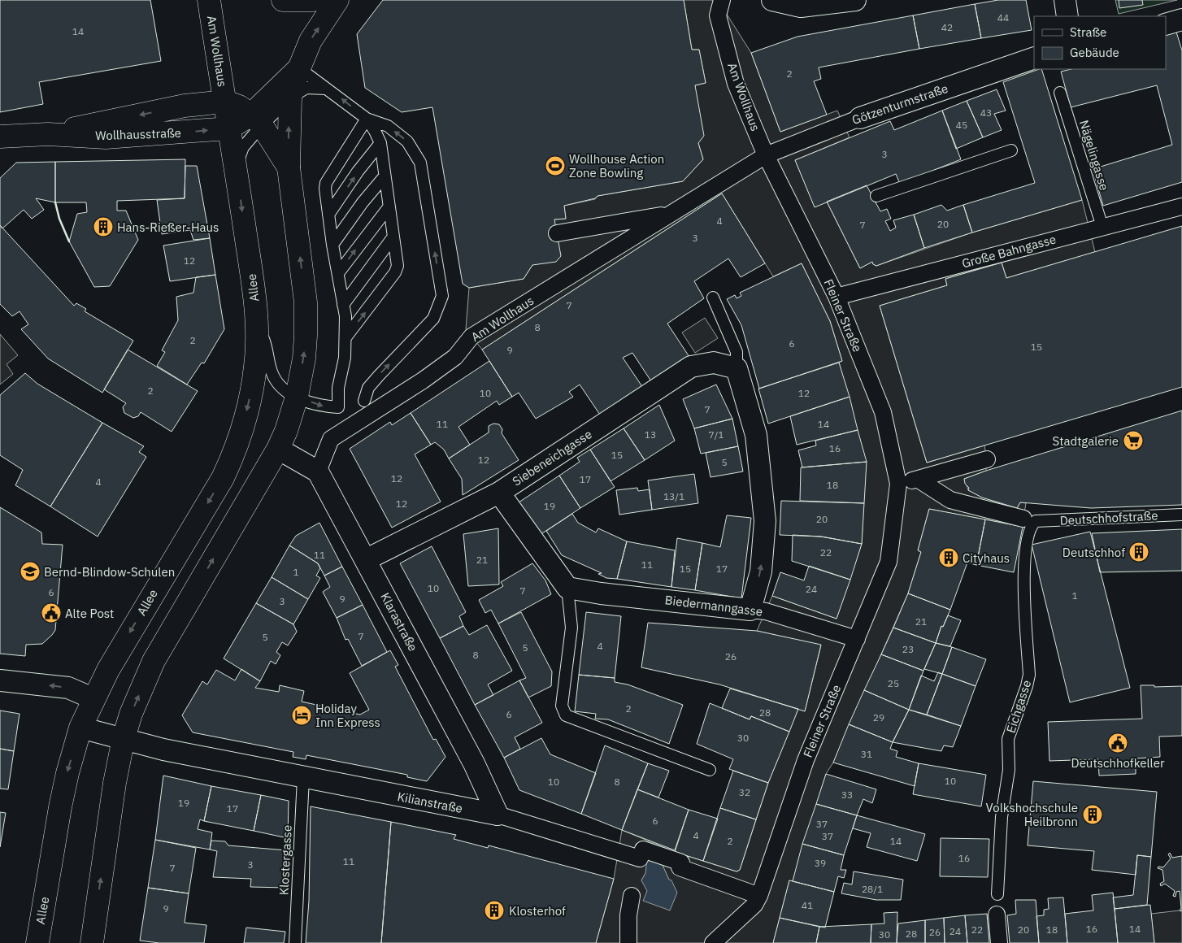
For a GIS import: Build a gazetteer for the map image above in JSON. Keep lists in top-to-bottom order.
{
  "streets": {
    "main road": ["Am Wollhaus", "Wollhausstraße", "Allee"],
    "street": [
      "Götzenturmstraße",
      "Große Bahngasse",
      "Fleiner Straße",
      "Siebeneichgasse",
      "Deutschhofstraße",
      "Biedermanngasse",
      "Klarastraße",
      "Kilianstraße"
    ],
    "lane": ["Nägelingasse", "Eichgasse", "Klostergasse"]
  },
  "crossings": [
    ["Am Wollhaus", "Götzenturmstraße"],
    ["Am Wollhaus", "Wollhausstraße"],
    ["Am Wollhaus", "Allee"],
    ["Am Wollhaus", "Fleiner Straße"],
    ["Am Wollhaus", "Klarastraße"],
    ["Götzenturmstraße", "Fleiner Straße"],
    ["Nägelingasse", "Große Bahngasse"],
    ["Große Bahngasse", "Fleiner Straße"],
    ["Allee", "Kilianstraße"],
    ["Fleiner Straße", "Biedermanngasse"],
    ["Fleiner Straße", "Kilianstraße"],
    ["Siebeneichgasse", "Klarastraße"],
    ["Deutschhofstraße", "Eichgasse"],
    ["Klarastraße", "Kilianstraße"],
    ["Kilianstraße", "Klostergasse"]
  ],
  "places": {
    "sports": ["Wollhouse Action Zone Bowling"],
    "building": [
      "Hans-Rießer-Haus",
      "Deutschhof",
      "Cityhaus",
      "Volkshochschule Heilbronn",
      "Klosterhof"
    ],
    "supermarket": ["Stadtgalerie"],
    "school or university": ["Bernd-Blindow-Schulen"],
    "public building": ["Alte Post", "Deutschhofkeller"],
    "hotel": ["Holiday Inn Express"]
  },
  "house_numbers": [
    "44",
    "42",
    "14",
    "2",
    "43",
    "45",
    "3",
    "4",
    "20",
    "7",
    "3",
    "12",
    "7",
    "8",
    "2",
    "6",
    "15",
    "9",
    "2",
    "10",
    "12",
    "7",
    "11",
    "14",
    "13",
    "7/1",
    "16",
    "15",
    "12",
    "5",
    "12",
    "17",
    "4",
    "18",
    "13/1",
    "12",
    "19",
    "20",
    "22",
    "11",
    "21",
    "11",
    "15",
    "17",
    "1",
    "10",
    "24",
    "7",
    "6",
    "1",
    "9",
    "3",
    "21",
    "7",
    "5",
    "4",
    "5",
    "23",
    "8",
    "26",
    "25",
    "2",
    "28",
    "6",
    "29",
    "30",
    "31",
    "10",
    "10",
    "8",
    "32",
    "33",
    "19",
    "17",
    "6",
    "37",
    "4",
    "37",
    "2",
    "14",
    "16",
    "11",
    "39",
    "3",
    "7",
    "28/1",
    "41",
    "9",
    "16",
    "14",
    "22",
    "20",
    "18",
    "24",
    "26",
    "28",
    "30"
  ],
  "legend": ["Straße", "Gebäude"]
}
